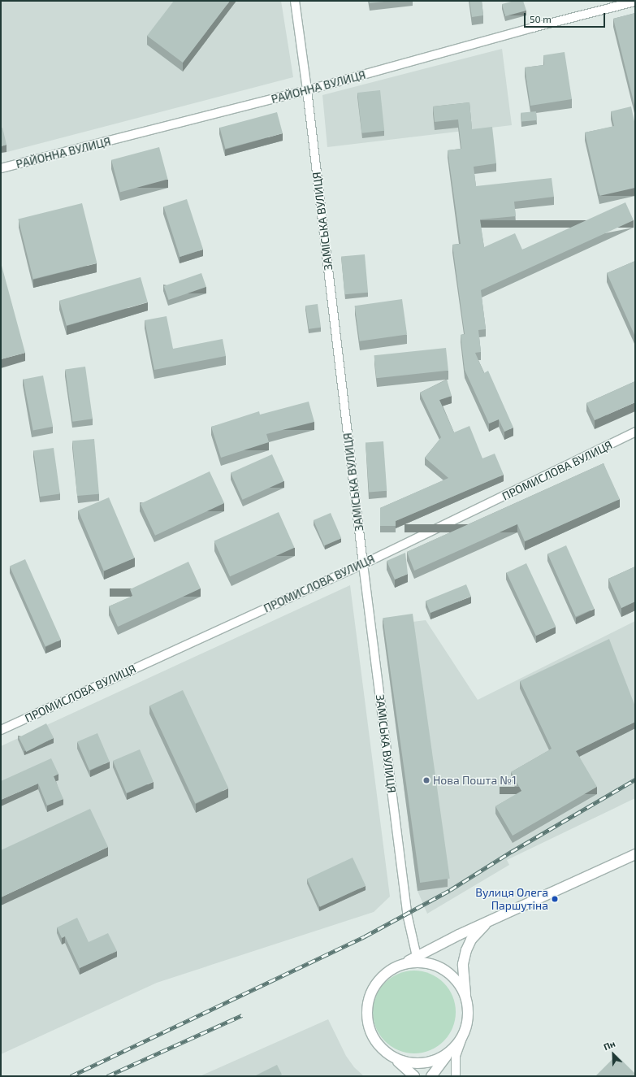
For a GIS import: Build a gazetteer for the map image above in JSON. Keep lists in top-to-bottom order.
{
  "streets": {
    "street": ["РАЙОННА ВУЛИЦЯ", "ЗАМІСЬКА ВУЛИЦЯ", "ПРОМИСЛОВА ВУЛИЦЯ"]
  },
  "crossings": [
    ["РАЙОННА ВУЛИЦЯ", "ЗАМІСЬКА ВУЛИЦЯ"],
    ["ЗАМІСЬКА ВУЛИЦЯ", "ПРОМИСЛОВА ВУЛИЦЯ"]
  ],
  "places": ["Нова Пошта №1", "Вулиця Олега Паршутіна"],
  "scale_bar": "50 m",
  "north": "top left"
}
